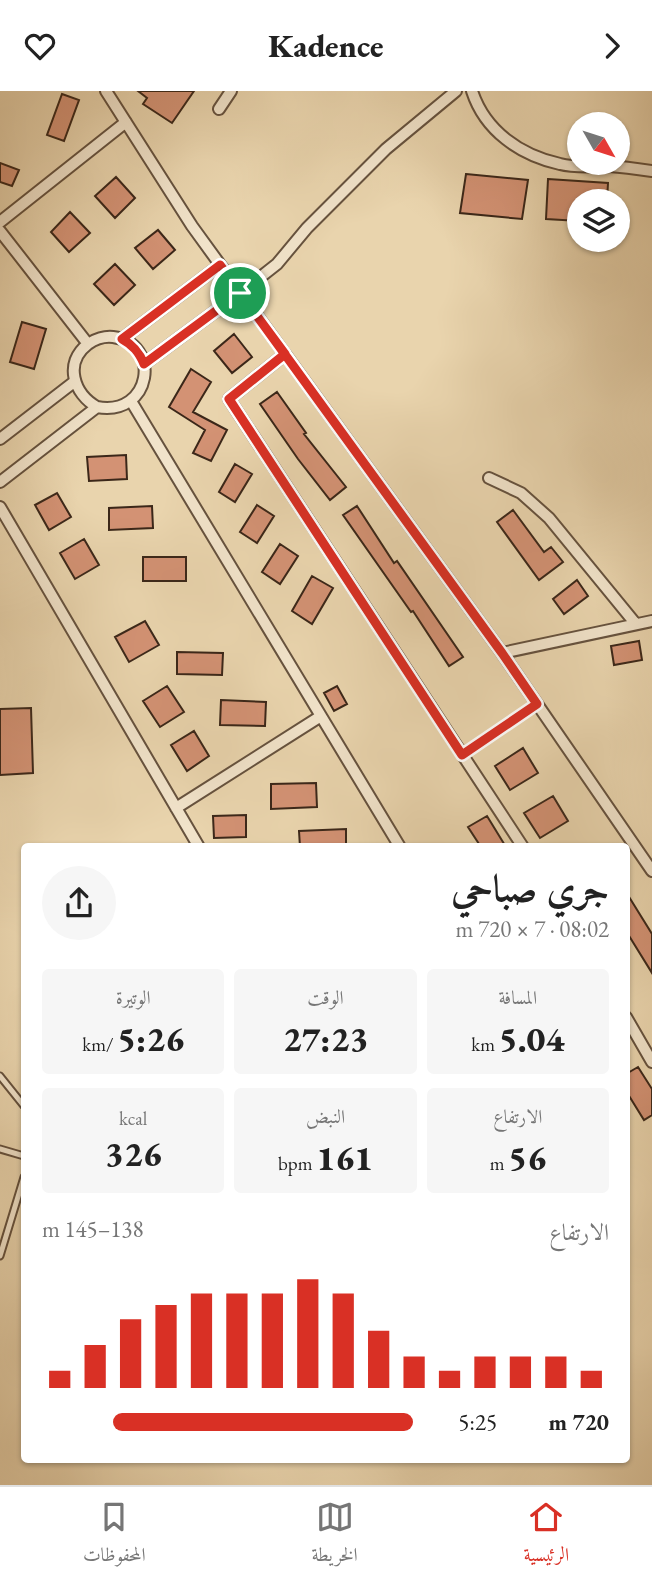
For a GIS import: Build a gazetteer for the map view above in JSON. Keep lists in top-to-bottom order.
{
  "north": "bottom right",
  "page": {
    "header": "Kadence",
    "heading": ["جري صباحي", "08:02 · 7 × 720 m"],
    "stats": [
      ["المسافة", "5.04 km"],
      ["الوقت", "27:23"],
      ["الوتيرة", "5:26 /km"],
      ["الارتفاع", "56 m"],
      ["النبض", "161 bpm"],
      ["kcal", "326"]
    ],
    "chart": ["الارتفاع", "138–145 m"],
    "list": [
      {
        "name": "720 m",
        "note": "5:25"
      }
    ],
    "tabs": ["الرئيسية", "الخريطة", "المحفوظات"]
  }
}
